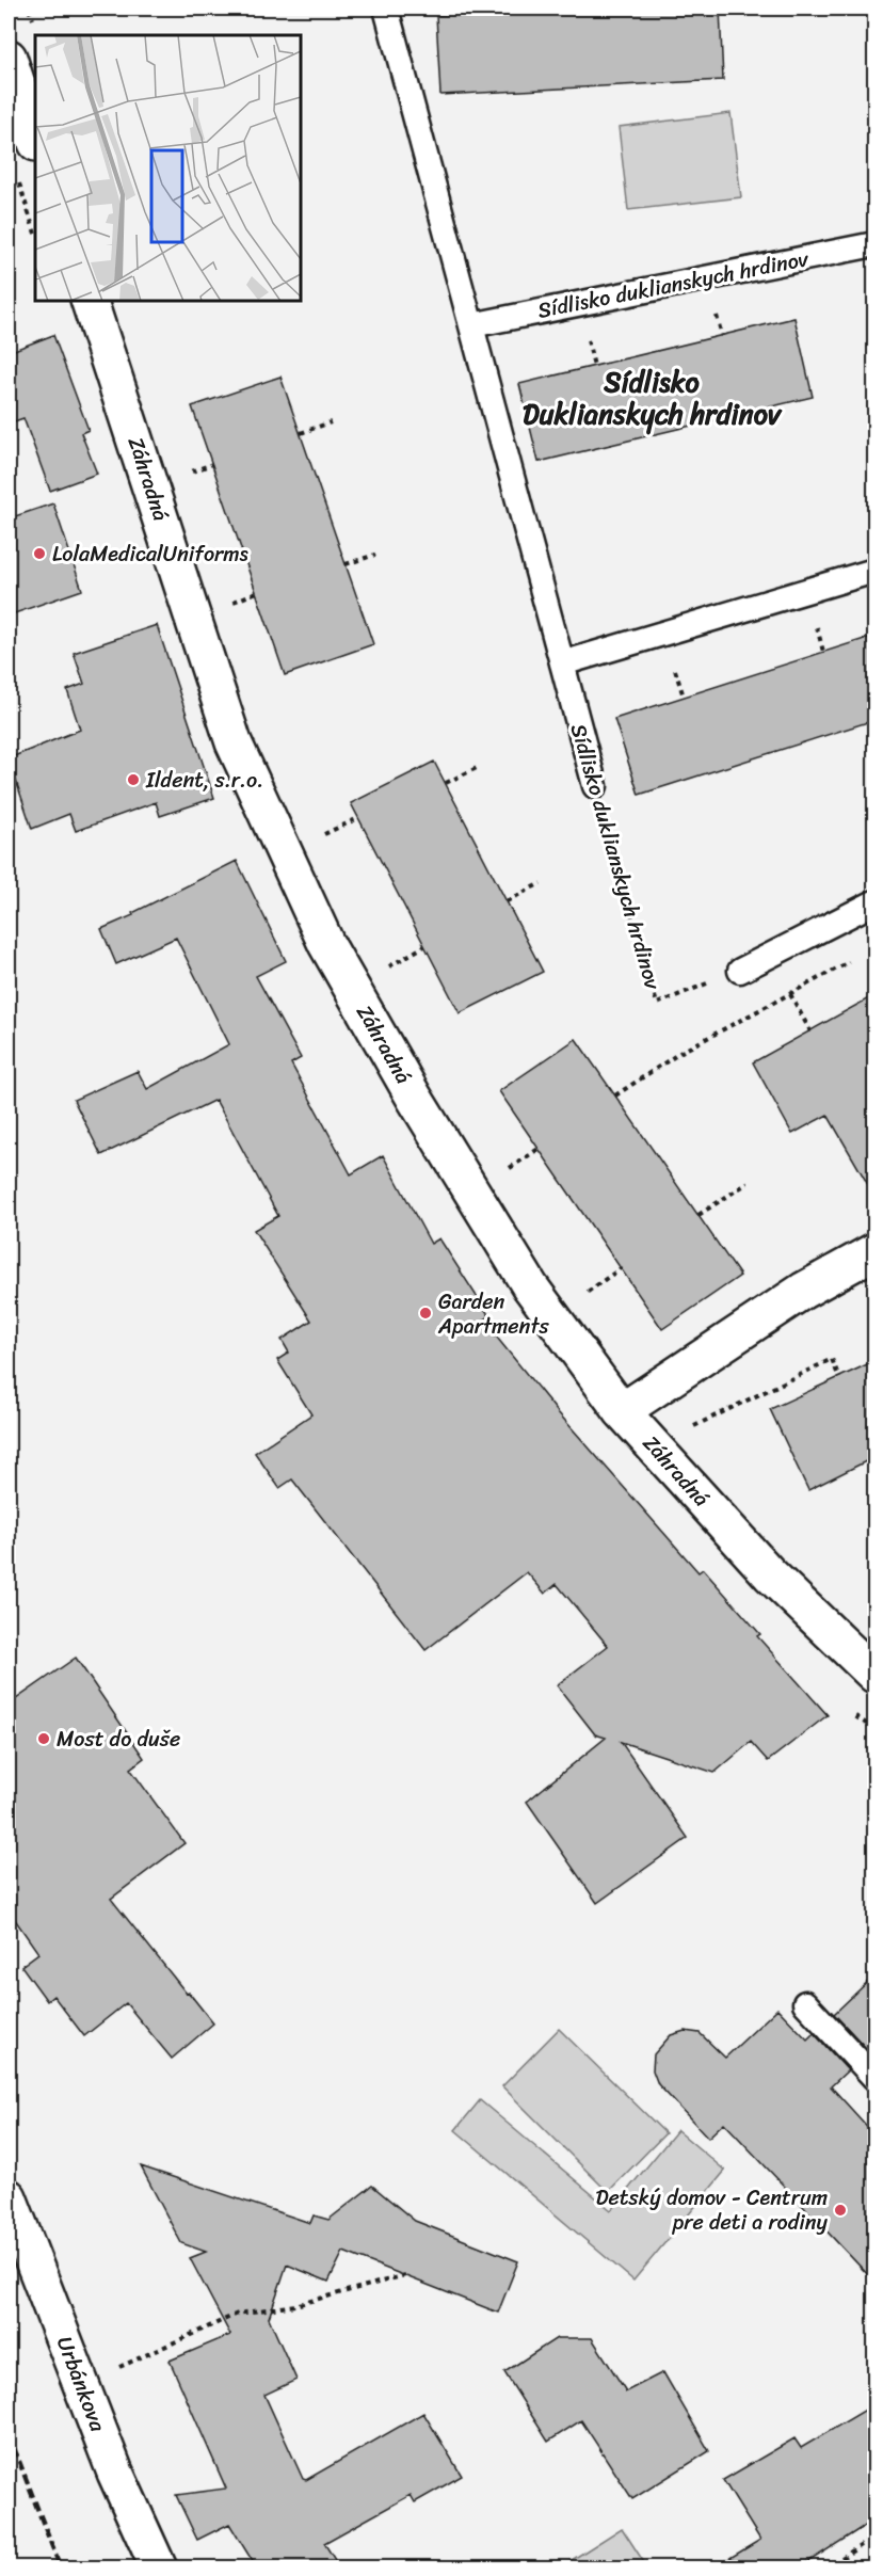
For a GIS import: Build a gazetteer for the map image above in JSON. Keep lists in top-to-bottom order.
{
  "streets": {
    "street": ["Záhradná", "Urbánkova"],
    "lane": ["Sídlisko duklianskych hrdinov"]
  },
  "districts": ["Sídlisko Duklianskych hrdinov"],
  "places": [
    "LolaMedicalUniforms",
    "Ildent, s.r.o.",
    "Garden Apartments",
    "Most do duše",
    "Detský domov - Centrum pre deti a rodiny"
  ]
}
